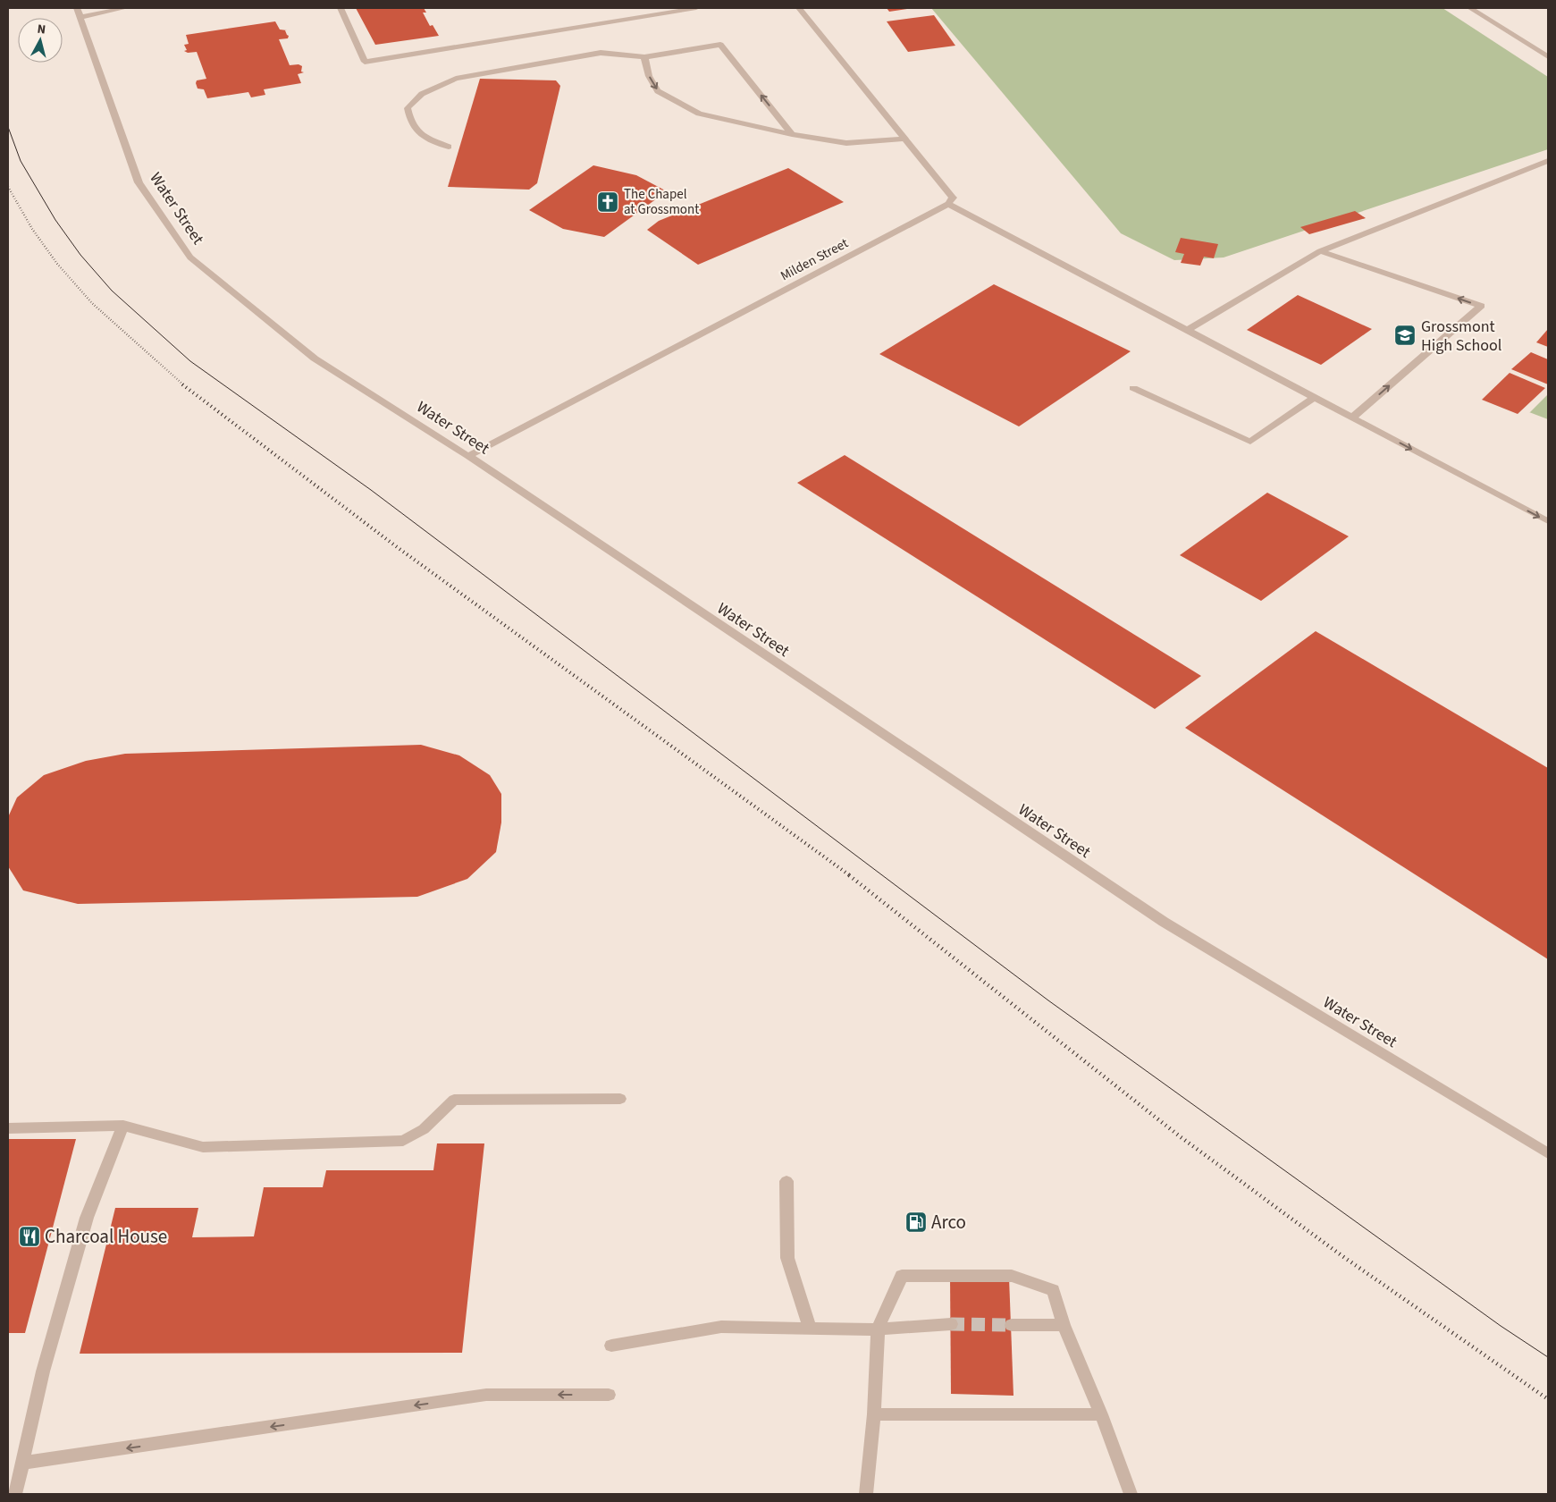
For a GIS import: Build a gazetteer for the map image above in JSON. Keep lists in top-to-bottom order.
{
  "streets": {
    "street": ["Water Street", "Milden Street"]
  },
  "crossings": [
    ["Water Street", "Milden Street"]
  ],
  "places": {
    "church": ["The Chapel at Grossmont"],
    "school or university": ["Grossmont High School"],
    "fuel station": ["Arco"],
    "restaurant": ["Charcoal House"]
  },
  "north": "top"
}
